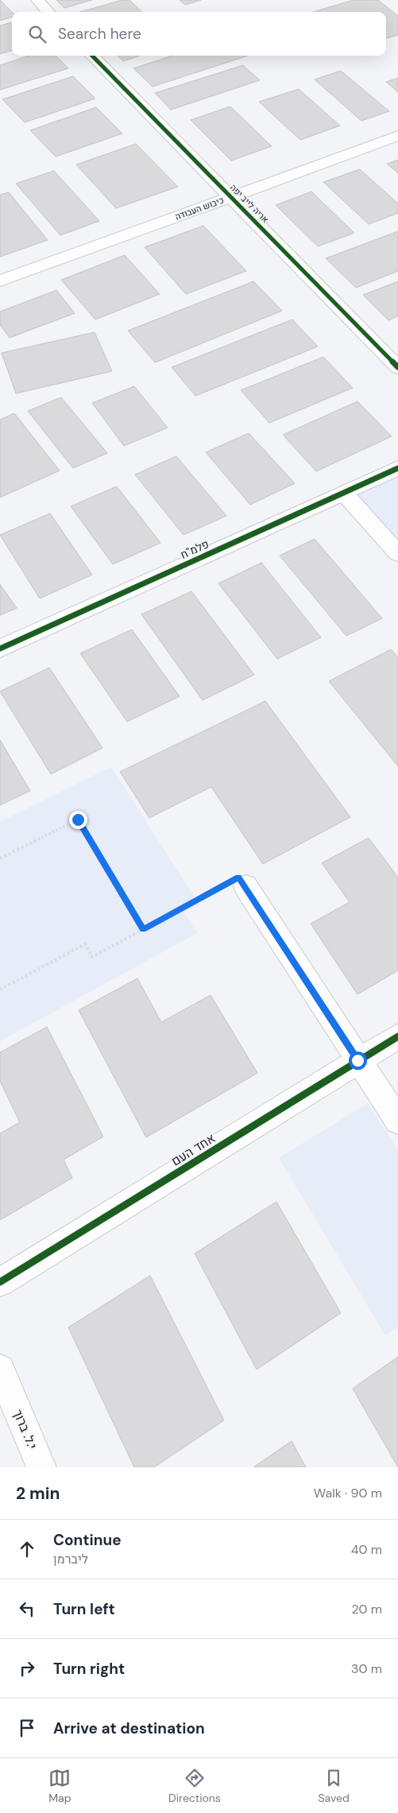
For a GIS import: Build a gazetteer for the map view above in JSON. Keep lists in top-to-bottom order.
{
  "streets": {
    "street": [
      "אריה לייב יפה",
      "כיבוש העבודה",
      "פלמ\"ח",
      "אחד העם",
      "י.ל. ברוך"
    ]
  },
  "crossings": [
    ["אריה לייב יפה", "כיבוש העבודה"]
  ],
  "page": {
    "search": "Search here",
    "heading": ["2 min", "Walk · 90 m"],
    "list": [
      ["Continue", "ליברמן", "40 m"],
      ["Turn left", "20 m"],
      ["Turn right", "30 m"],
      "Arrive at destination"
    ],
    "nav": ["Map", "Directions", "Saved"]
  }
}
